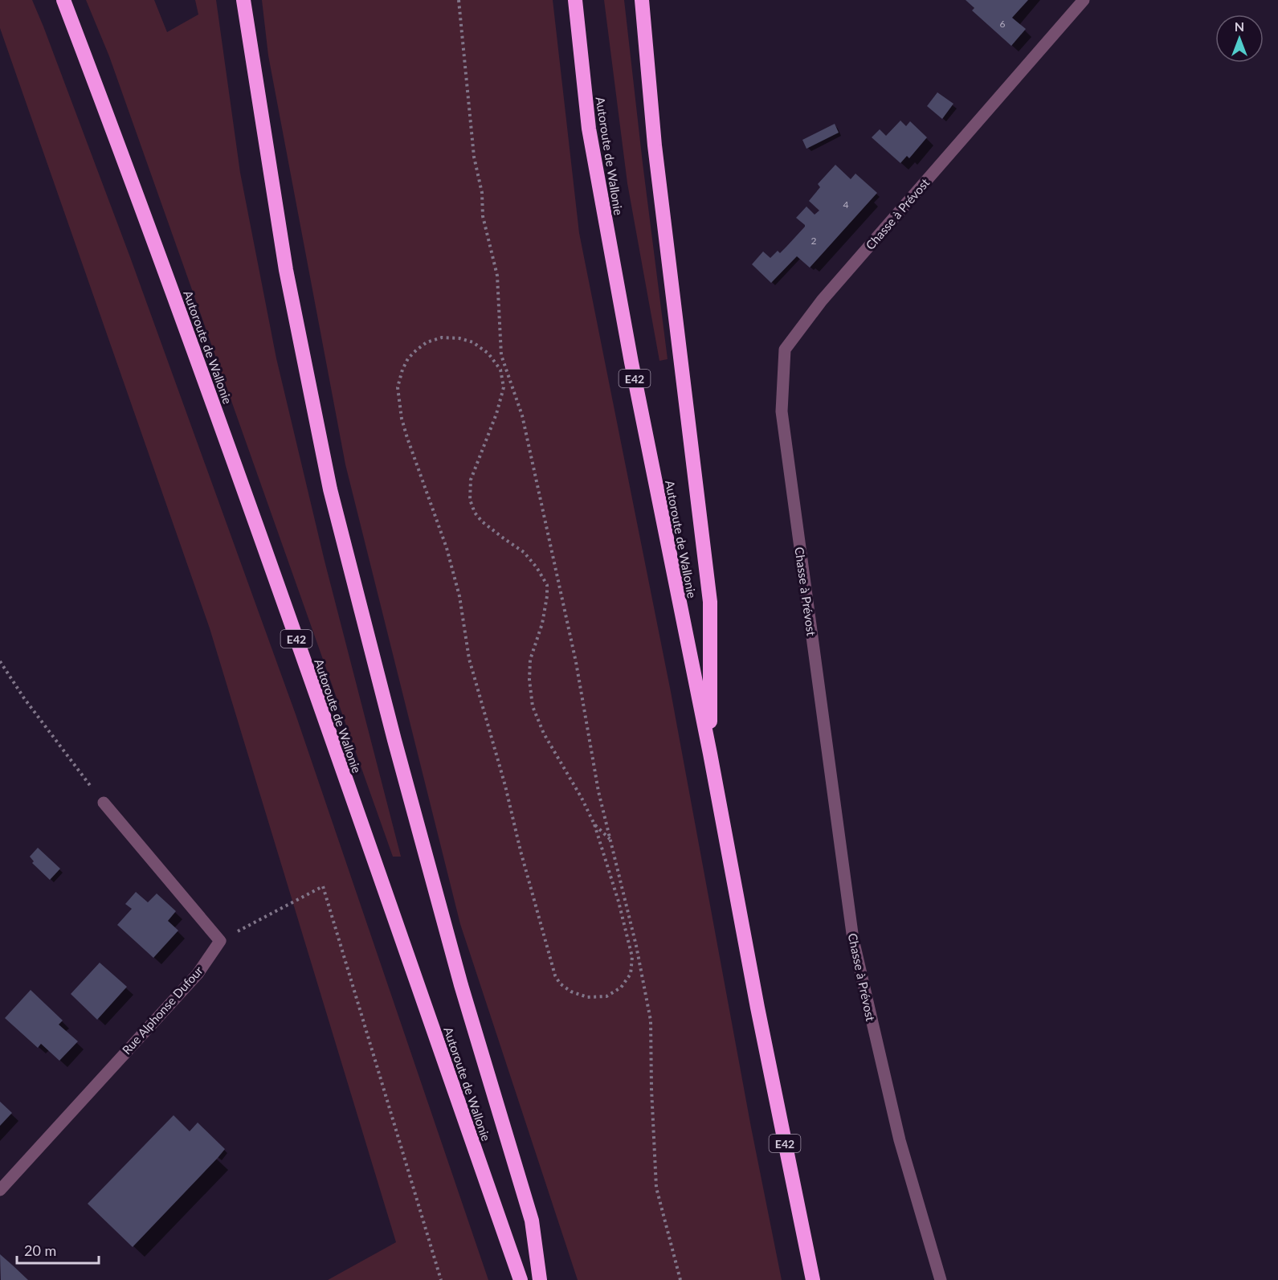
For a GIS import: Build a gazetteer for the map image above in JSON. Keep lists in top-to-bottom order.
{
  "streets": {
    "highway": ["Autoroute de Wallonie", "E42"],
    "street": ["Chasse à Prévost", "Rue Alphonse Dufour"]
  },
  "house_numbers": ["6", "4", "2"],
  "scale_bar": "20 m",
  "north": "top"
}
